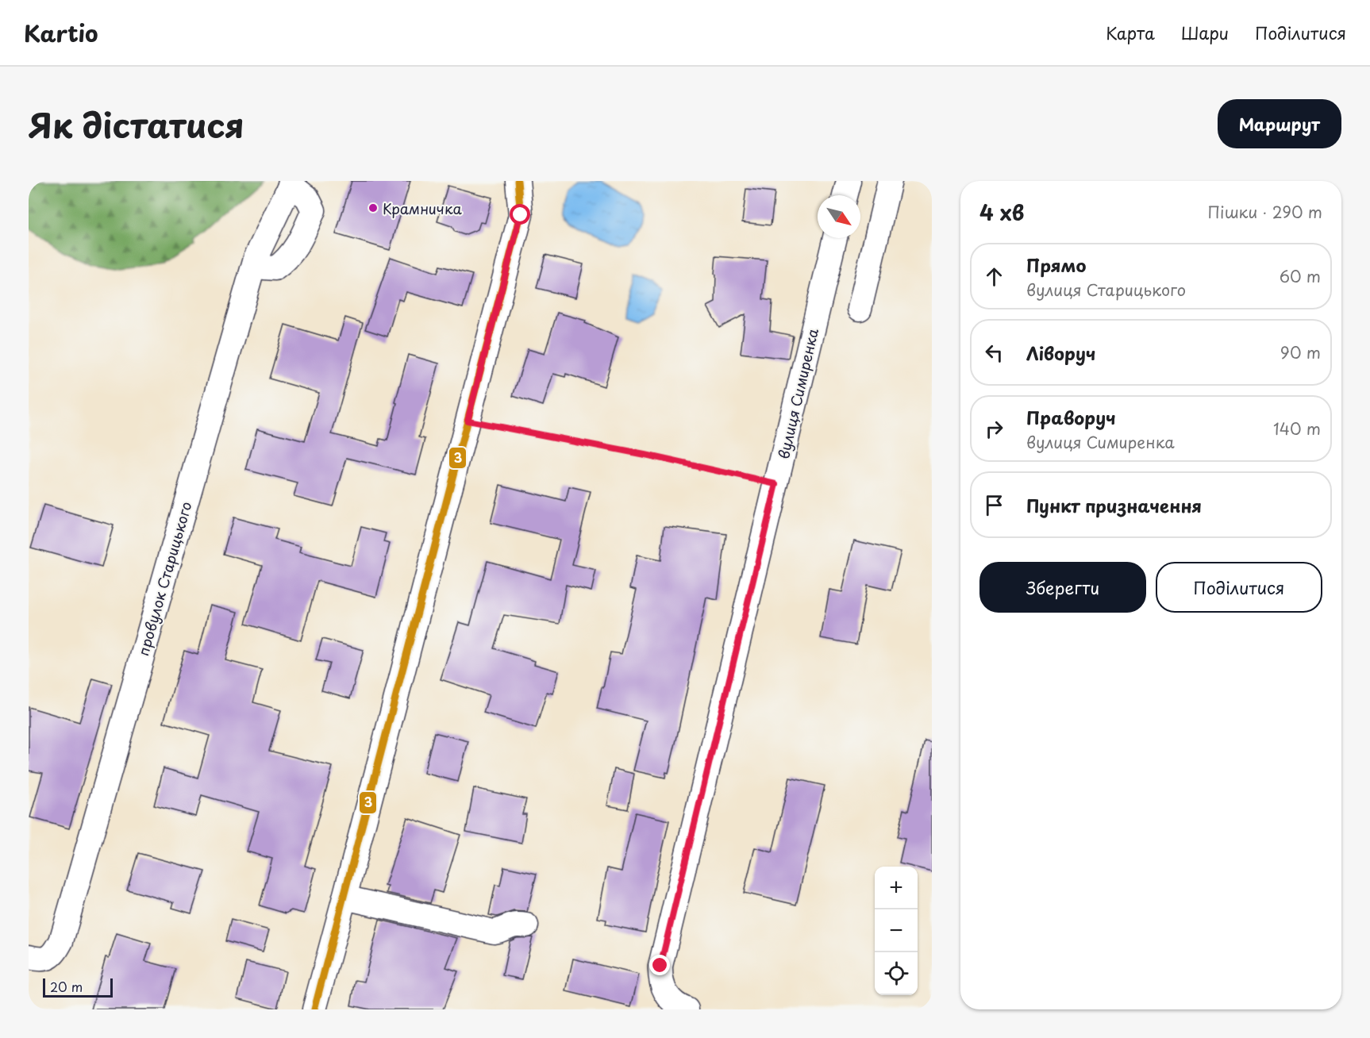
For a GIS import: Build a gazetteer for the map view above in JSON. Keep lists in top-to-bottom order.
{
  "streets": {
    "street": ["вулиця Симиренка", "провулок Старицького"]
  },
  "places": ["Крамничка"],
  "lines": ["transit line 3"],
  "scale_bar": "20 m",
  "north": "bottom right",
  "page": {
    "header": "Kartio",
    "nav": ["Карта", "Шари", "Поділитися"],
    "title": "Як дістатися",
    "buttons": [
      "Маршрут",
      ["Зберегти", "Поділитися"]
    ],
    "heading": ["4 хв", "Пішки · 290 m"],
    "list": [
      ["Прямо", "вулиця Старицького", "60 m"],
      ["Ліворуч", "90 m"],
      ["Праворуч", "вулиця Симиренка", "140 m"],
      "Пункт призначення"
    ],
    "map_buttons": ["+", "−"],
    "scale": "20 m"
  }
}
